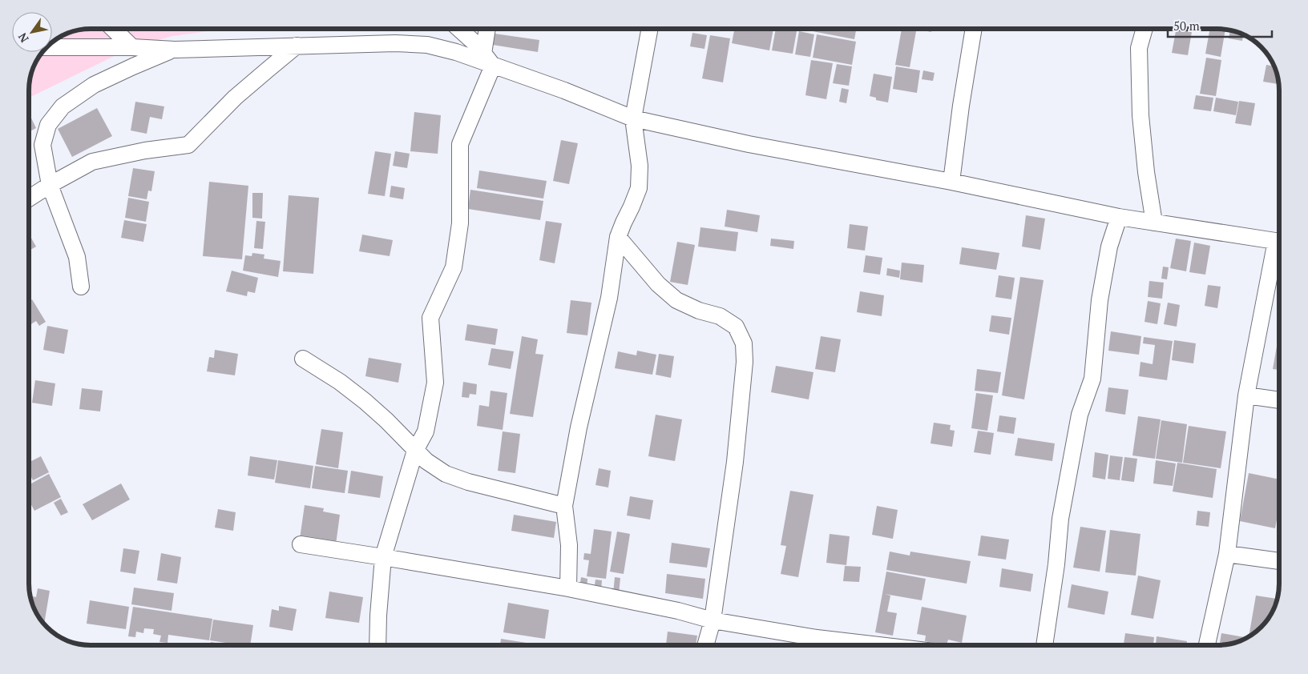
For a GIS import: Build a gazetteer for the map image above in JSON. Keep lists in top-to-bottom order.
{
  "scale_bar": "50 m",
  "north": "bottom left"
}
